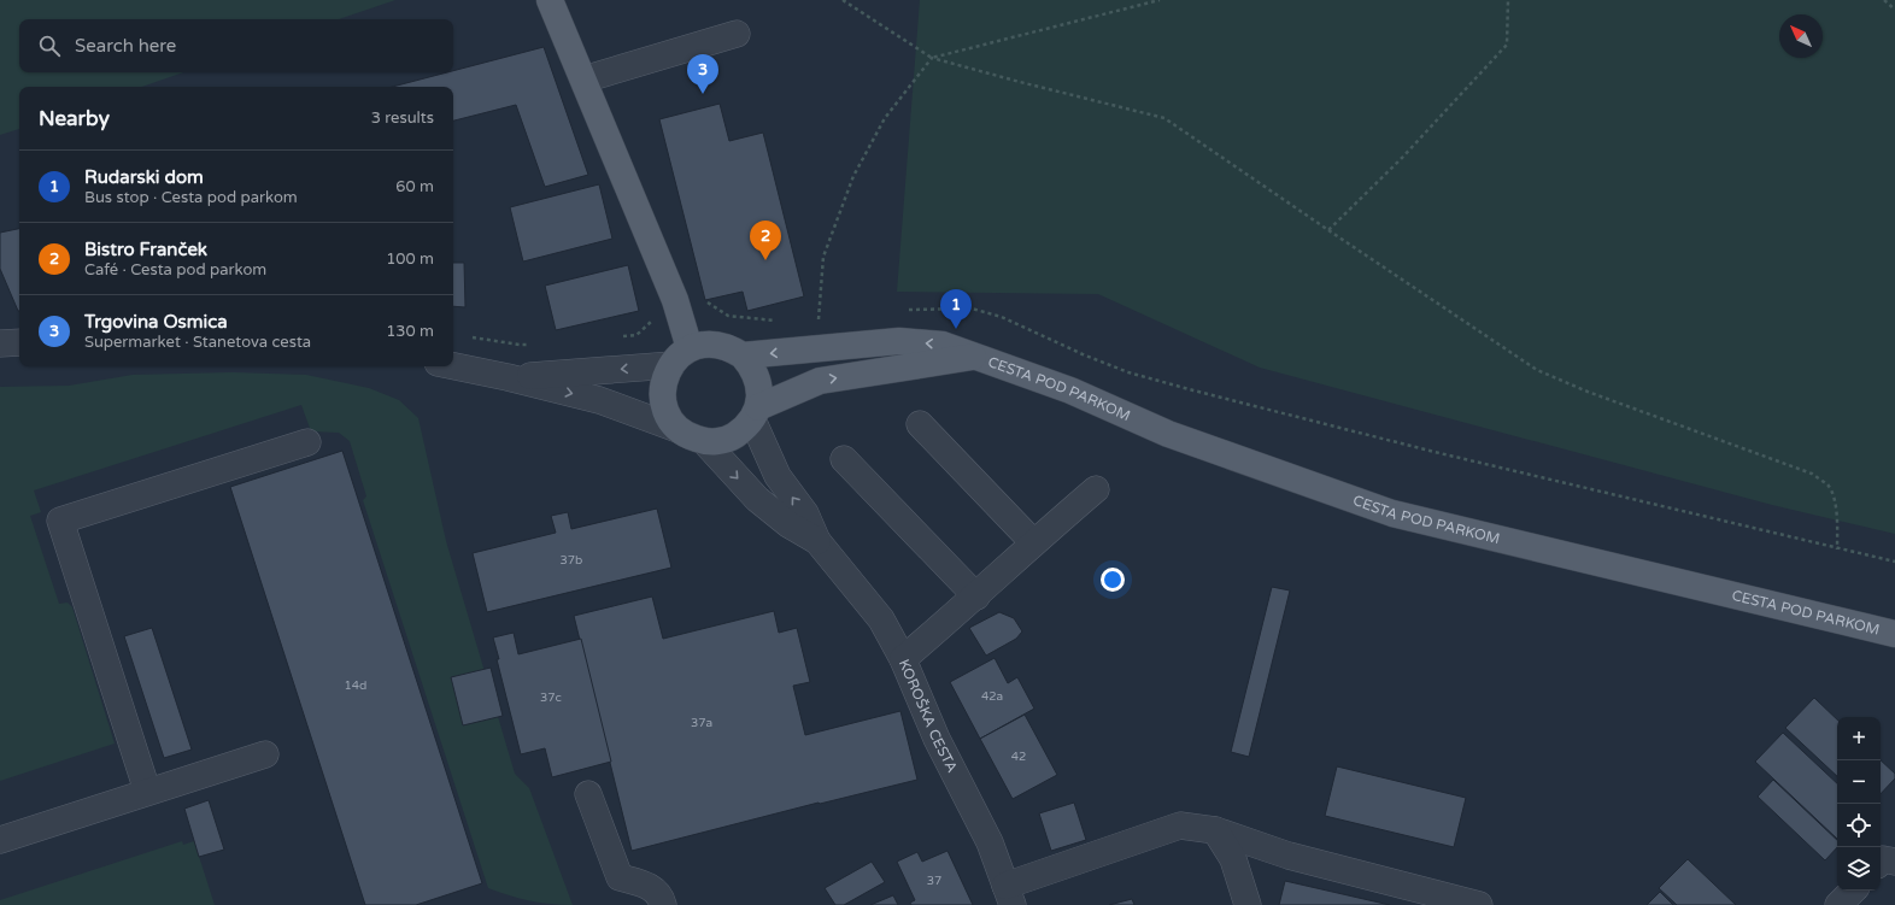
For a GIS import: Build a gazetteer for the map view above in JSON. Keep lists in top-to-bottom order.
{
  "streets": {
    "main road": ["CESTA POD PARKOM"],
    "street": ["KOROŠKA CESTA"]
  },
  "house_numbers": [
    "37b",
    "14d",
    "42a",
    "37c",
    "37a",
    "42",
    "37"
  ],
  "north": "top left",
  "page": {
    "search": "Search here",
    "pins": ["3", "2", "1"],
    "heading": ["Nearby", "3 results"],
    "list": [
      {
        "mark": "1",
        "name": "Rudarski dom",
        "note": "Bus stop · Cesta pod parkom",
        "value": "60 m"
      },
      {
        "mark": "2",
        "name": "Bistro Franček",
        "note": "Café · Cesta pod parkom",
        "value": "100 m"
      },
      {
        "mark": "3",
        "name": "Trgovina Osmica",
        "note": "Supermarket · Stanetova cesta",
        "value": "130 m"
      }
    ],
    "map_buttons": ["+", "−"]
  }
}
